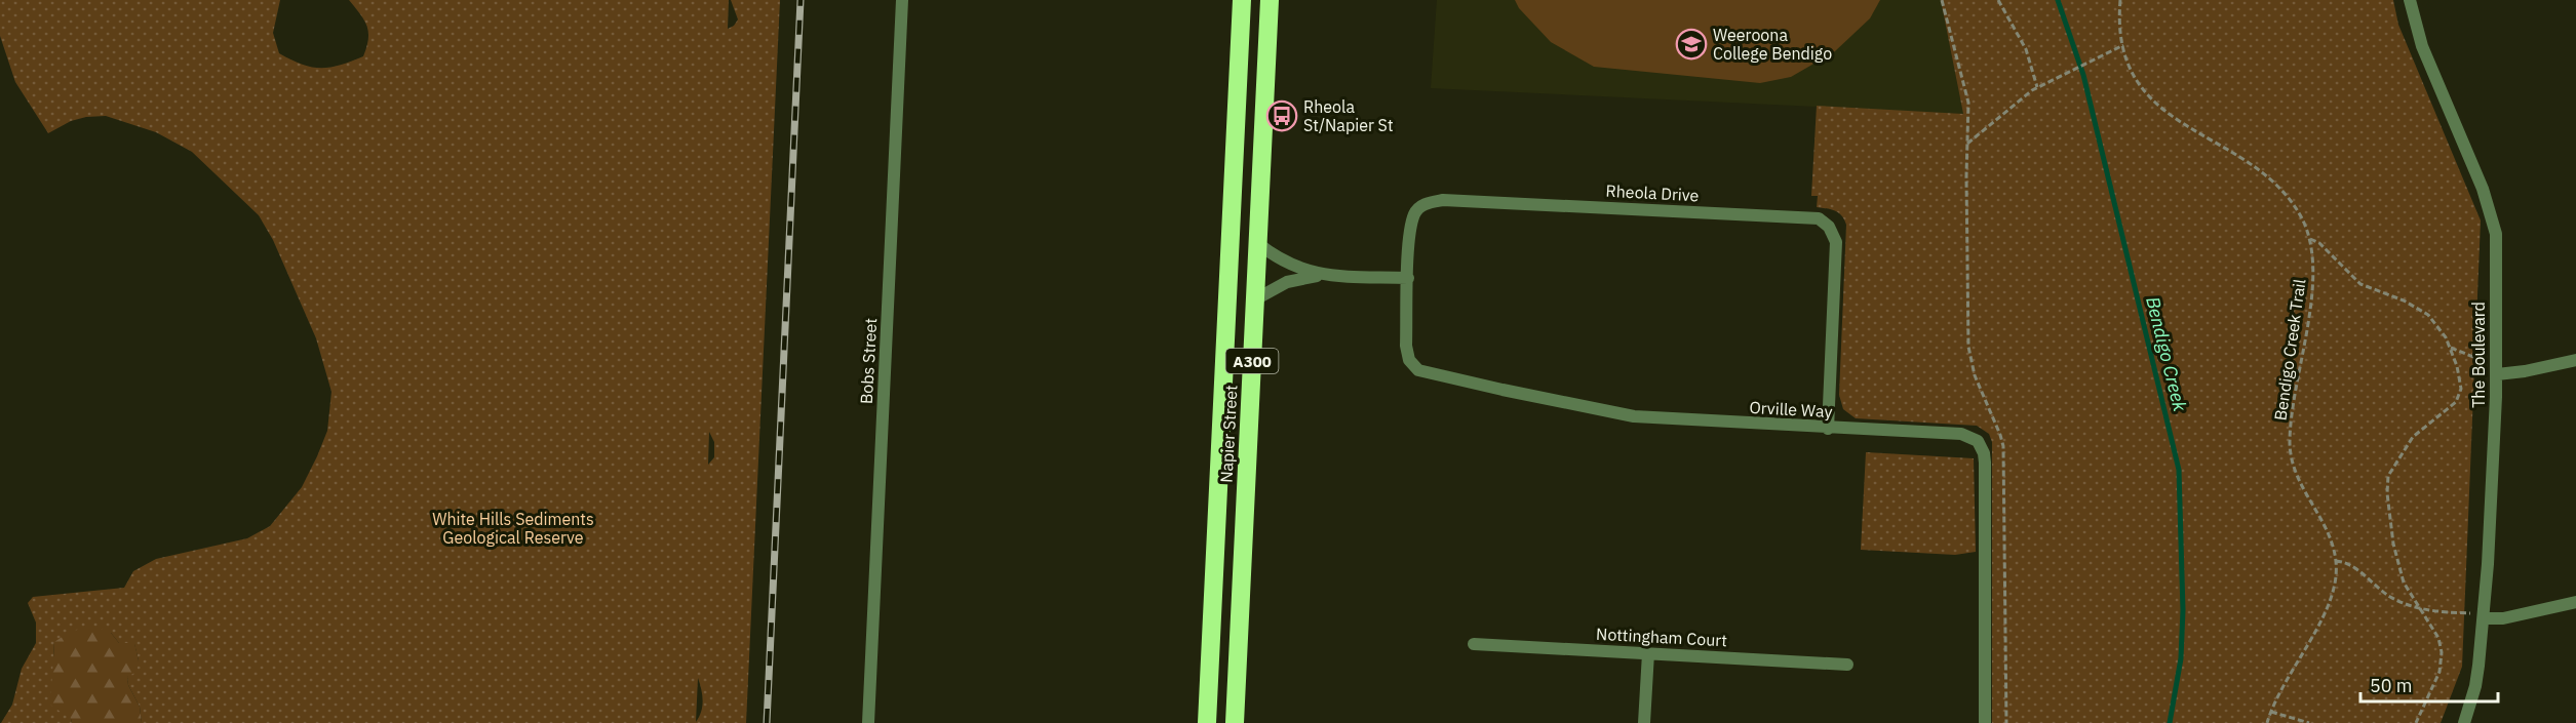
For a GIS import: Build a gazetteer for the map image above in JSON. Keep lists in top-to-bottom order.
{
  "streets": {
    "highway": ["A300", "Napier Street"],
    "street": [
      "Rheola Drive",
      "The Boulevard",
      "Bobs Street",
      "Orville Way",
      "Nottingham Court"
    ],
    "path": ["Bendigo Creek Trail"]
  },
  "crossings": [
    ["Rheola Drive", "Orville Way"]
  ],
  "water": ["Bendigo Creek"],
  "parks": ["White Hills Sediments Geological Reserve"],
  "places": {
    "school or university": ["Weeroona College Bendigo"],
    "bus stop": ["Rheola St/Napier St"]
  },
  "scale_bar": "50 m"
}
